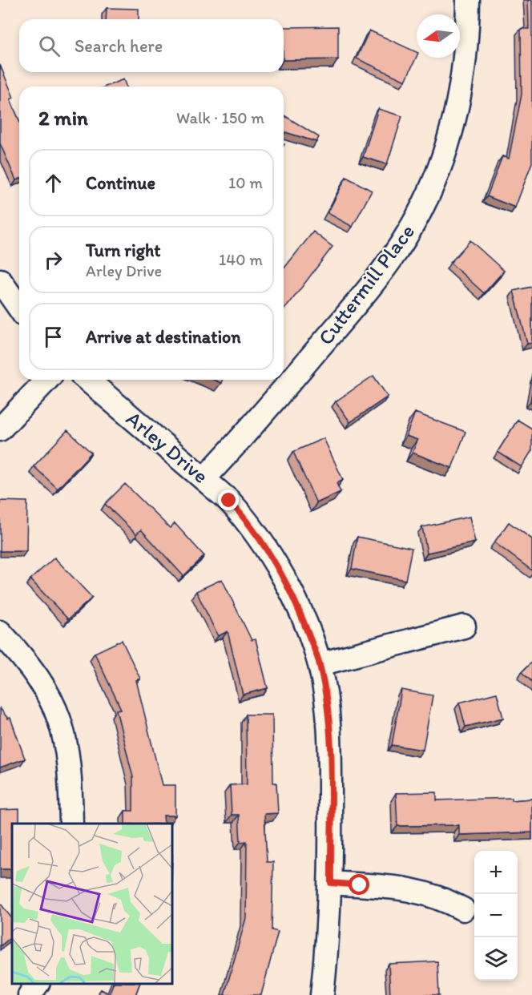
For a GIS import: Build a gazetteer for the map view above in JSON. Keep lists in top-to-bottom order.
{
  "streets": {
    "street": ["Cuttermill Place", "Arley Drive"]
  },
  "crossings": [
    ["Cuttermill Place", "Arley Drive"]
  ],
  "north": "left",
  "page": {
    "search": "Search here",
    "heading": ["2 min", "Walk · 150 m"],
    "list": [
      ["Continue", "10 m"],
      ["Turn right", "Arley Drive", "140 m"],
      "Arrive at destination"
    ],
    "map_buttons": ["+", "−"]
  }
}
